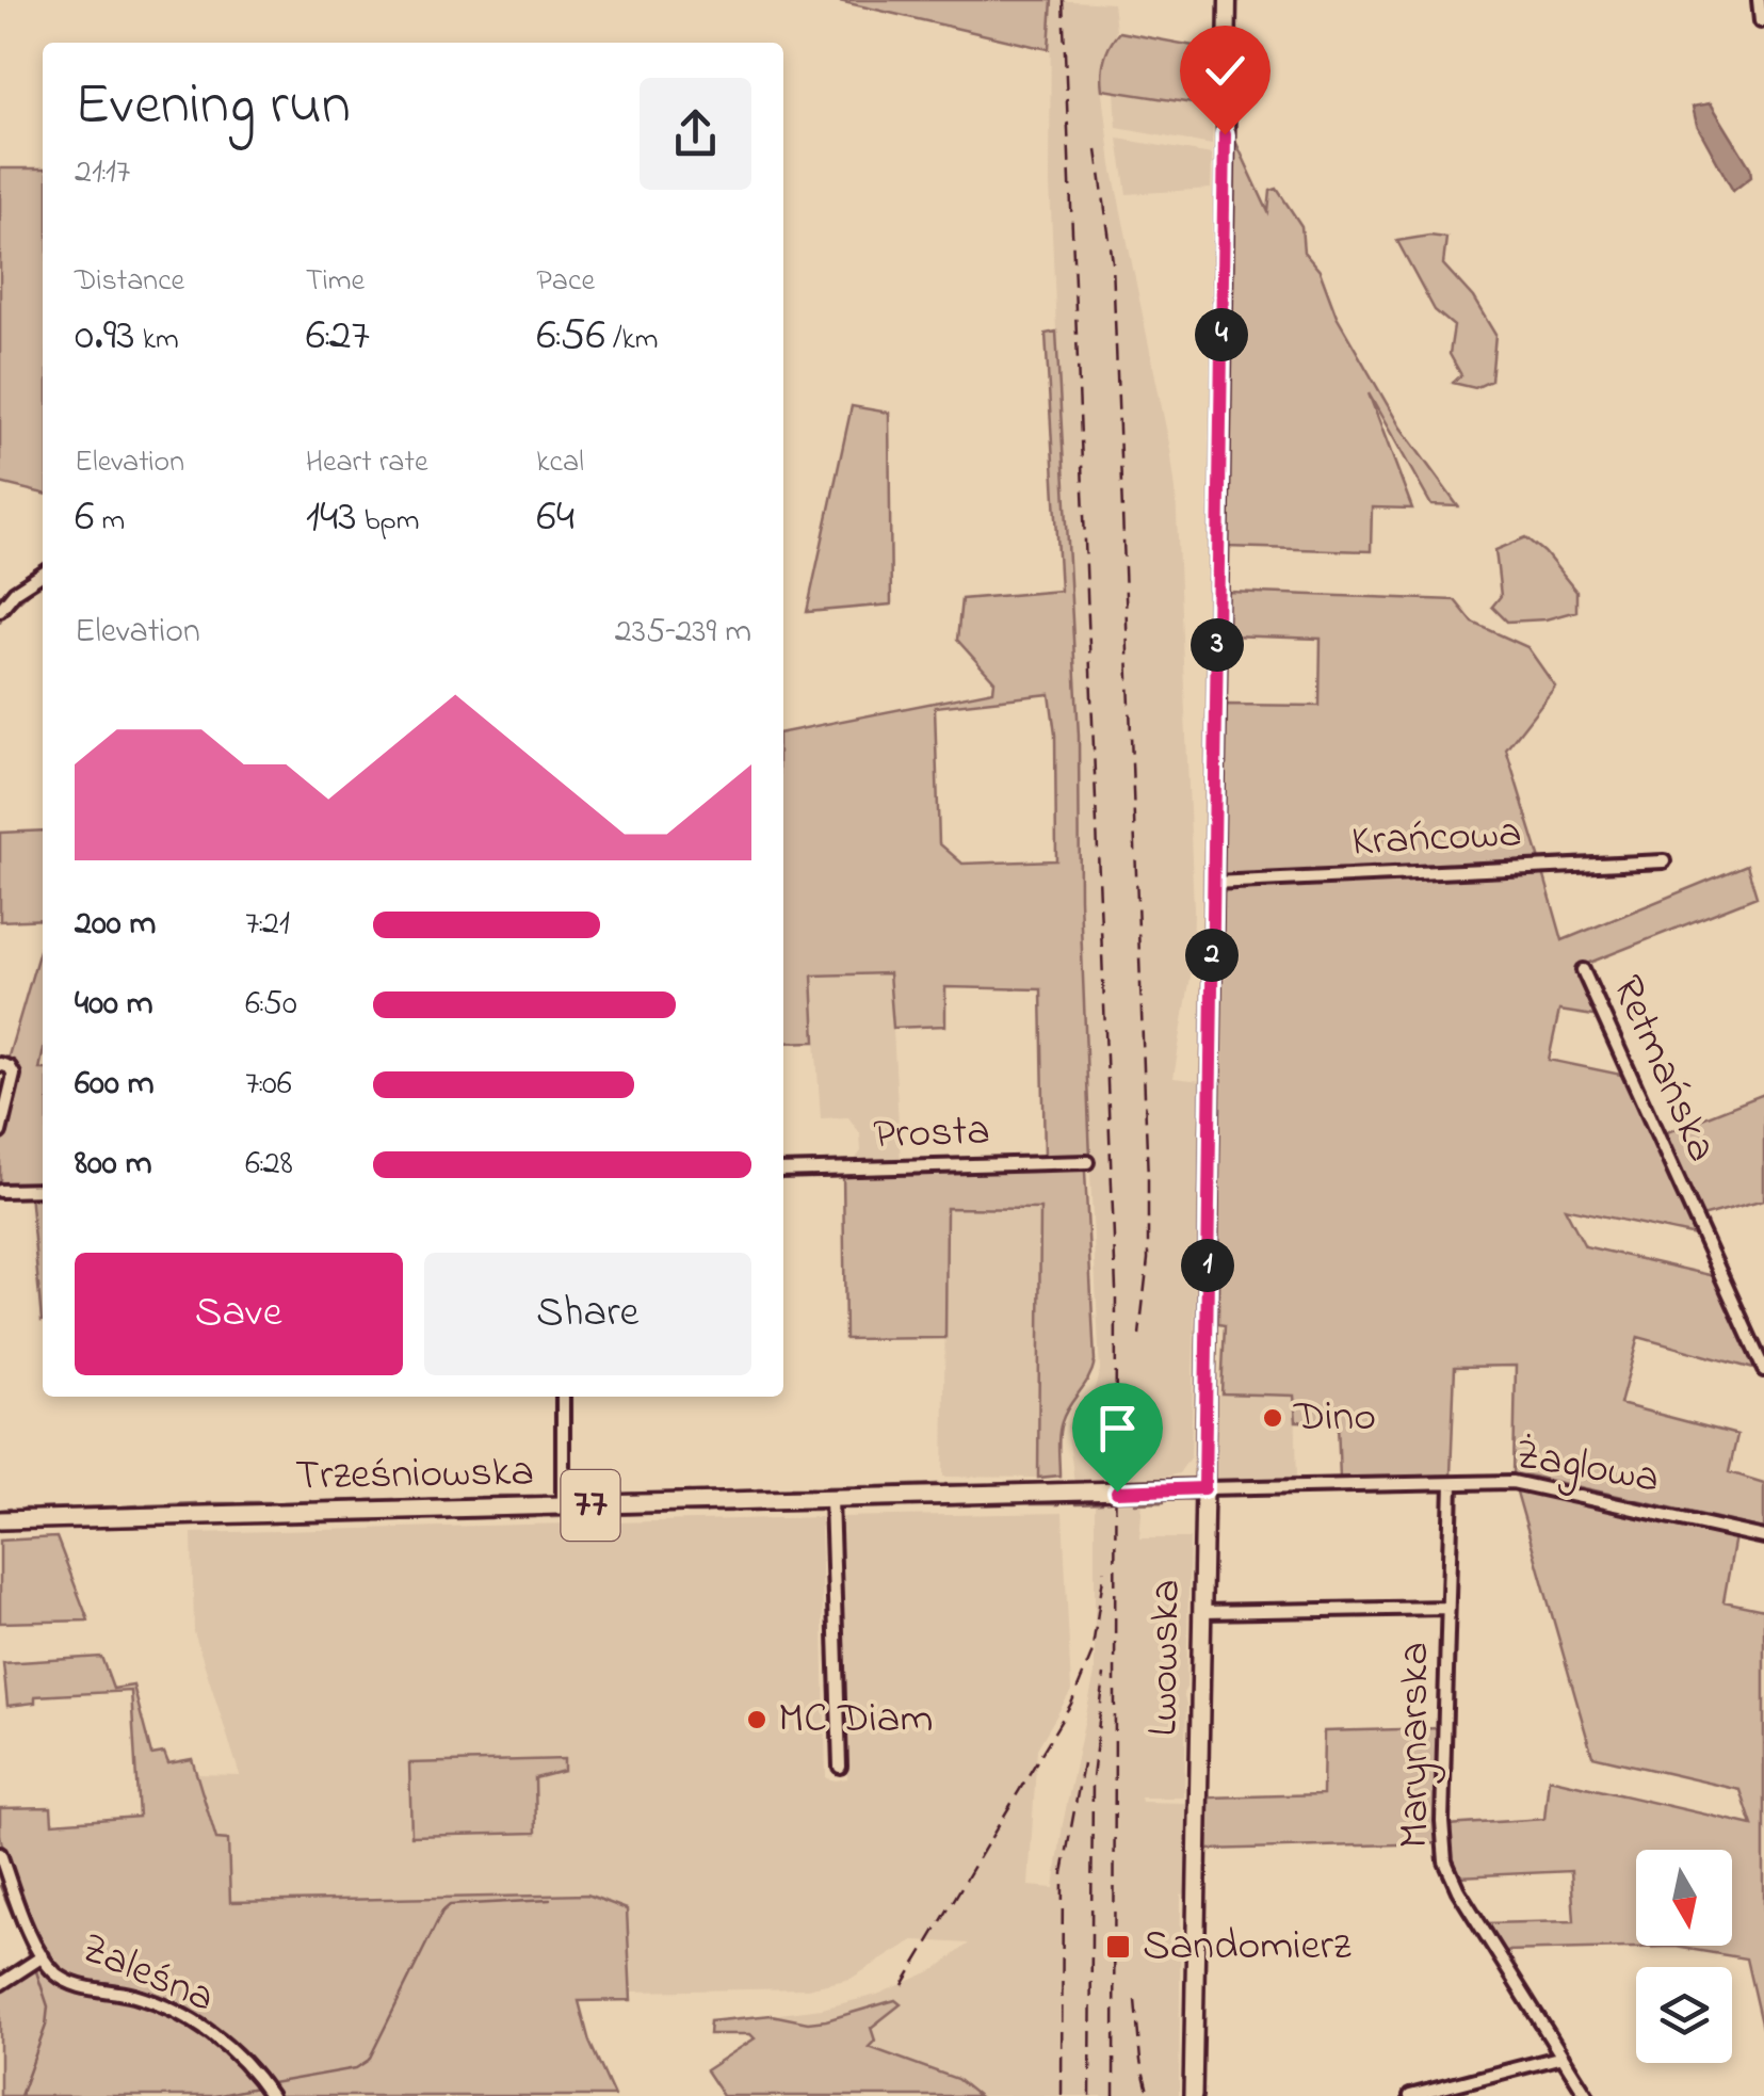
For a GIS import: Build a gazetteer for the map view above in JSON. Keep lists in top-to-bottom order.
{
  "streets": {
    "main road": ["Trześniowska", "77", "Lwowska"],
    "street": [
      "Krańcowa",
      "Retmańska",
      "Prosta",
      "Żaglowa",
      "Marynarska",
      "Zaleśna"
    ]
  },
  "crossings": [
    ["Krańcowa", "Lwowska"],
    ["Żaglowa", "Trześniowska"],
    ["Żaglowa", "Lwowska"],
    ["Żaglowa", "Marynarska"],
    ["Trześniowska", "Lwowska"]
  ],
  "places": {
    "other": ["Dino", "MC Diam"],
    "transit": ["Sandomierz"]
  },
  "north": "bottom",
  "page": {
    "heading": ["Evening run", "21:17"],
    "stats": [
      ["Distance", "0.93 km"],
      ["Time", "6:27"],
      ["Pace", "6:56 /km"],
      ["Elevation", "6 m"],
      ["Heart rate", "143 bpm"],
      ["kcal", "64"]
    ],
    "pins": [
      "4",
      "3",
      "2",
      "1"
    ],
    "chart": ["Elevation", "235–239 m"],
    "list": [
      {
        "name": "200 m",
        "note": "7:21"
      },
      {
        "name": "400 m",
        "note": "6:50"
      },
      {
        "name": "600 m",
        "note": "7:06"
      },
      {
        "name": "800 m",
        "note": "6:28"
      }
    ],
    "buttons": ["Save", "Share"]
  }
}
